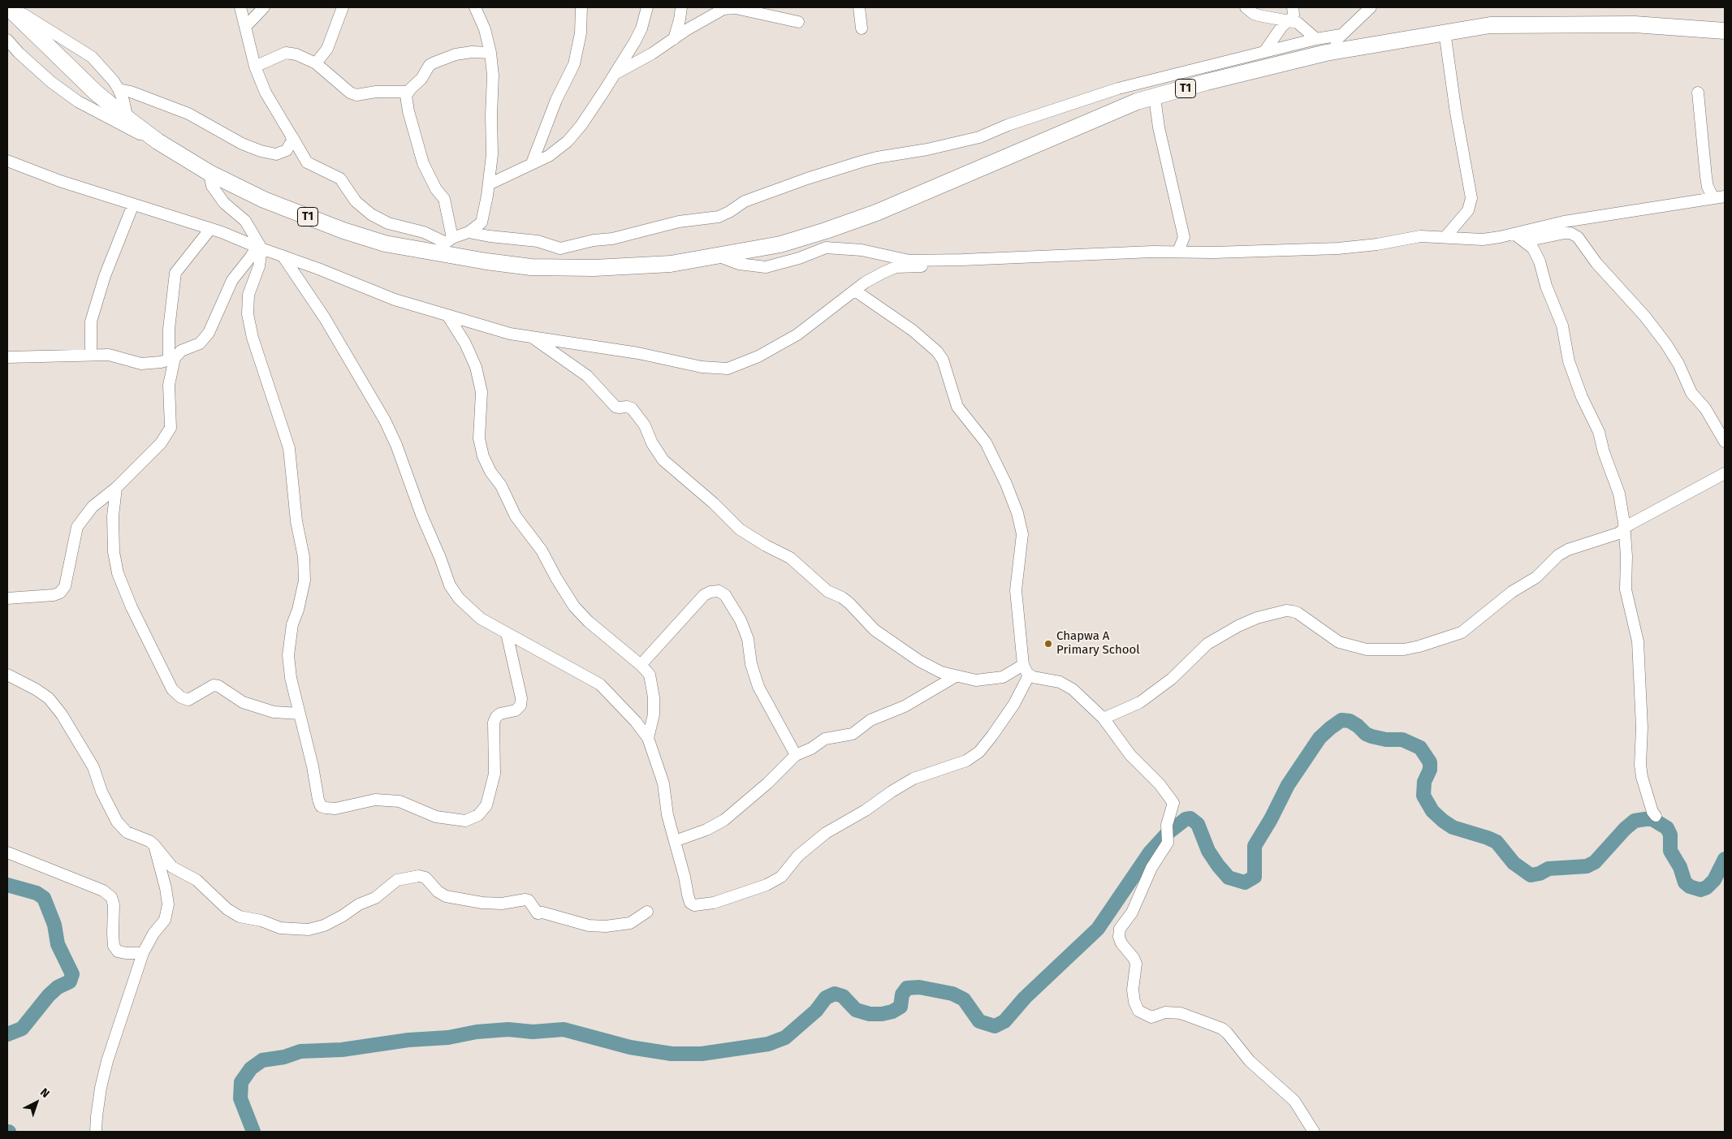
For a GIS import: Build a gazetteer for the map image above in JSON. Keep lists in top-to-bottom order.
{
  "streets": {
    "highway": ["T1"]
  },
  "places": ["Chapwa A Primary School"],
  "north": "top right"
}
